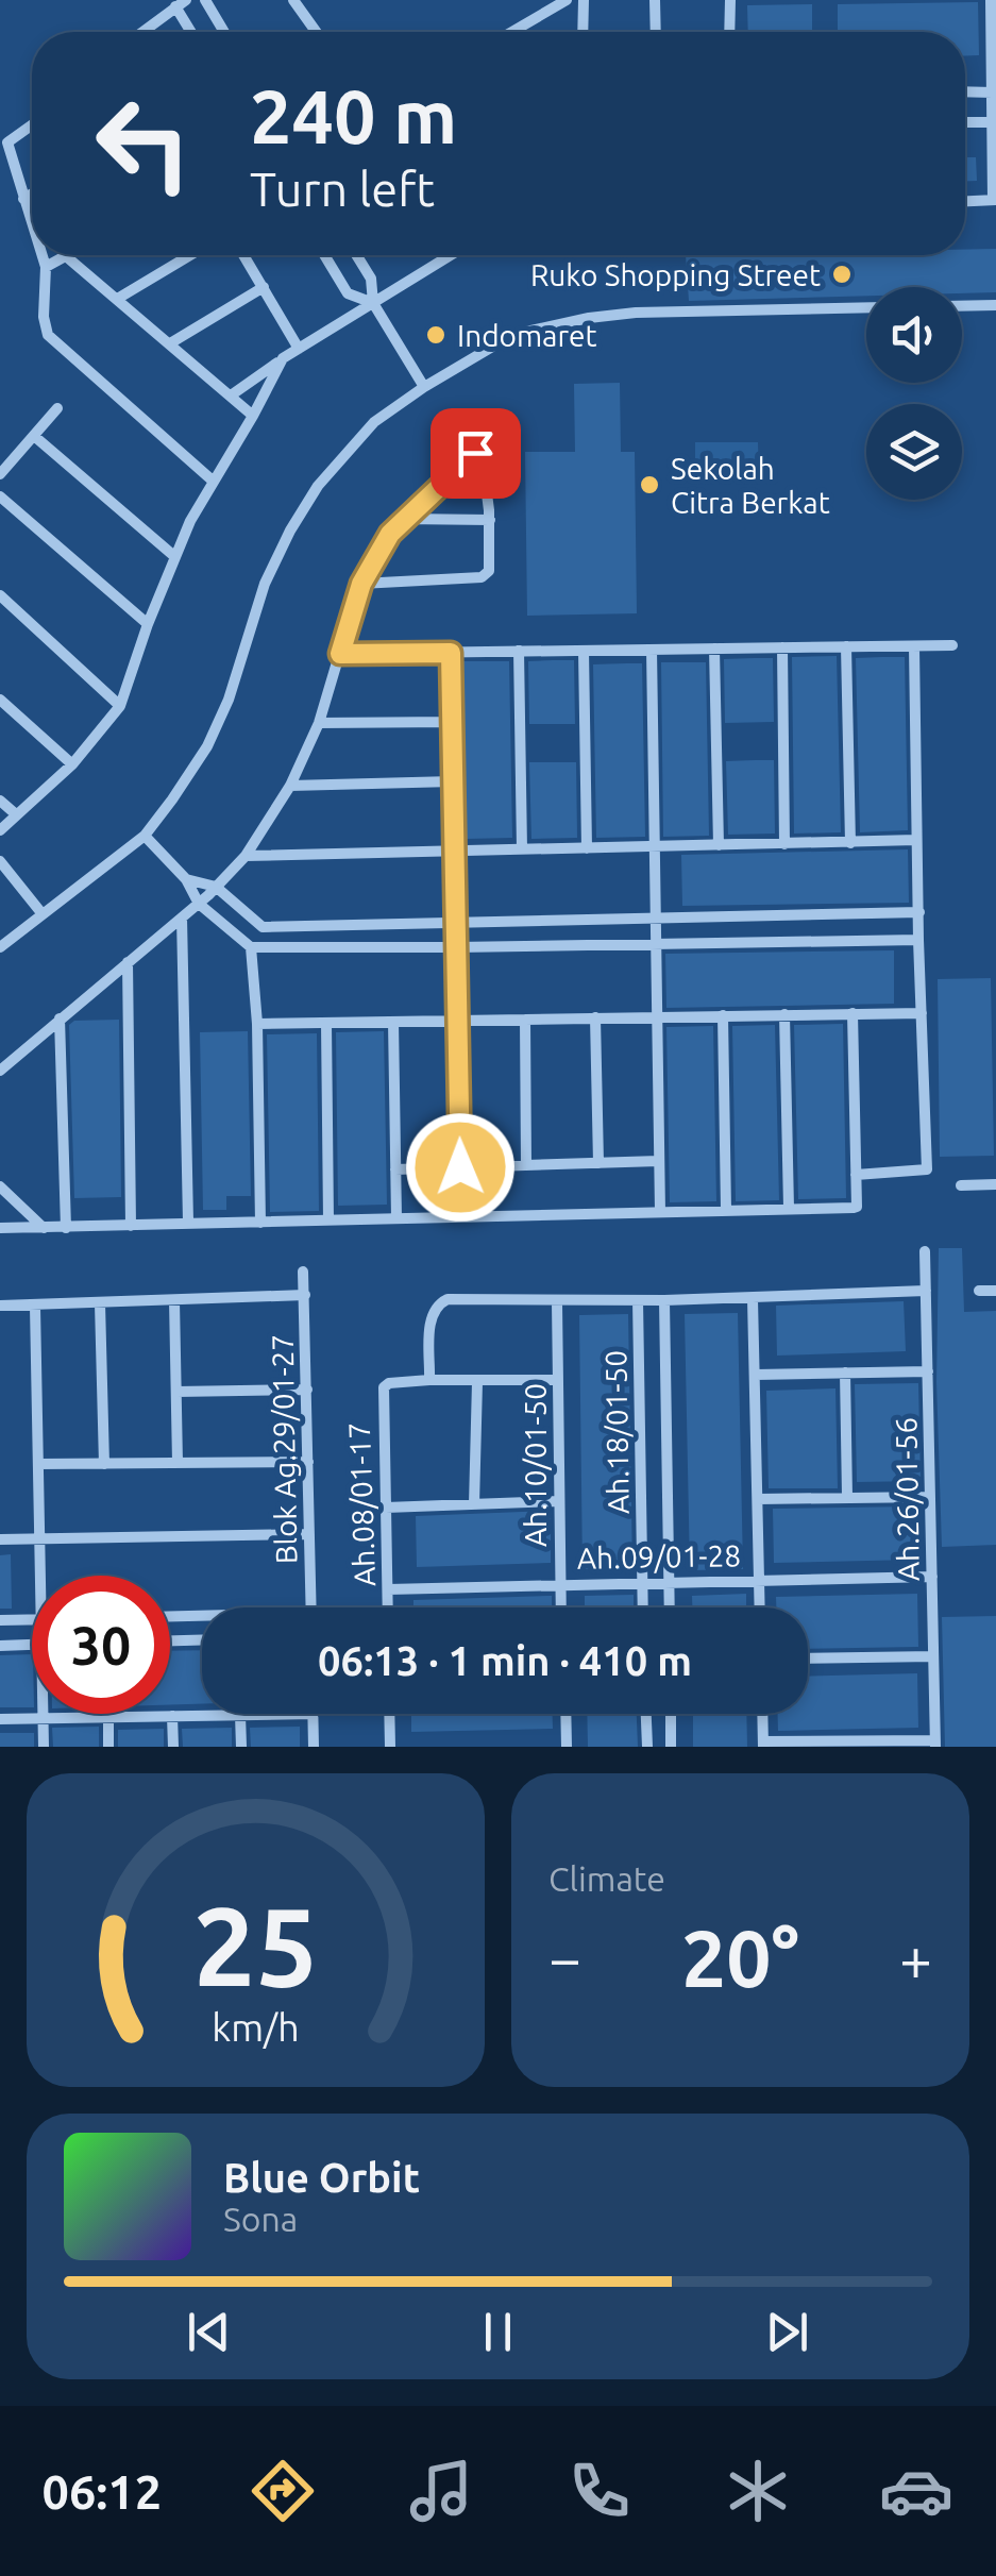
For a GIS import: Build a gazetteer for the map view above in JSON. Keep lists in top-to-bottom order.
{
  "streets": {
    "street": [
      "Ah.18/01-50",
      "Blok Ag.29/01-27",
      "Ah.10/01-50",
      "Ah.26/01-56",
      "Ah.08/01-17",
      "Ah.09/01-28"
    ]
  },
  "crossings": [
    ["Ah.18/01-50", "Ah.09/01-28"],
    ["Ah.10/01-50", "Ah.09/01-28"],
    ["Ah.26/01-56", "Ah.09/01-28"],
    ["Ah.08/01-17", "Ah.09/01-28"]
  ],
  "places": ["Ruko Shopping Street", "Indomaret", "Sekolah Citra Berkat"],
  "page": {
    "turn": ["240 m", "Turn left"],
    "limit": "30",
    "trip": "06:13 · 1 min · 410 m",
    "tile": "Climate",
    "heat": ["−", "20°", "+"],
    "song": ["Blue Orbit", "Sona"],
    "tabs": "06:12",
    "gauge": ["25", "km/h"]
  }
}
